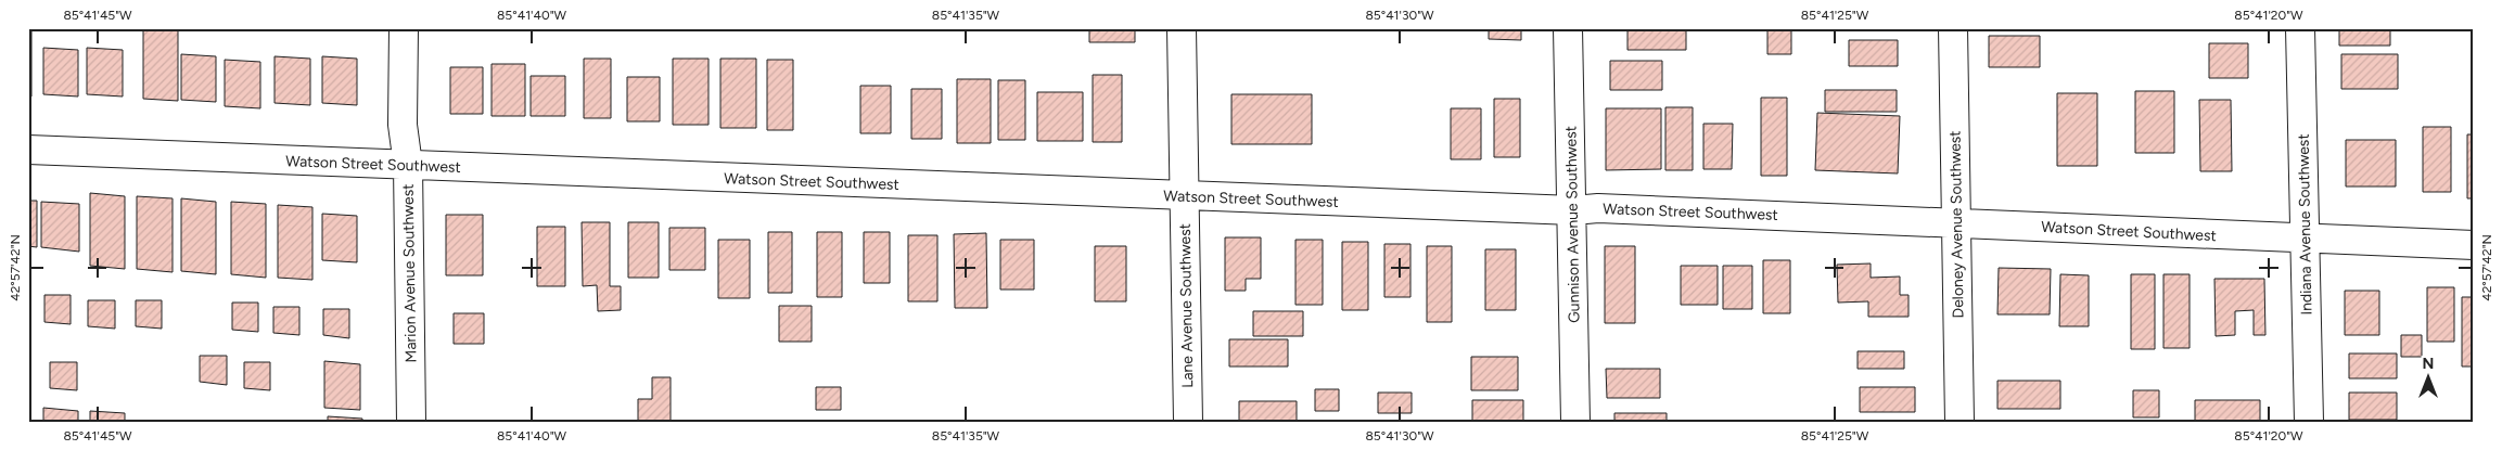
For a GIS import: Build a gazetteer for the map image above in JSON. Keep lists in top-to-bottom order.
{
  "streets": {
    "street": [
      "Watson Street Southwest",
      "Gunnison Avenue Southwest",
      "Deloney Avenue Southwest",
      "Indiana Avenue Southwest",
      "Marion Avenue Southwest",
      "Lane Avenue Southwest"
    ]
  },
  "crossings": [
    ["Watson Street Southwest", "Gunnison Avenue Southwest"],
    ["Watson Street Southwest", "Deloney Avenue Southwest"],
    ["Watson Street Southwest", "Indiana Avenue Southwest"],
    ["Watson Street Southwest", "Marion Avenue Southwest"],
    ["Watson Street Southwest", "Lane Avenue Southwest"]
  ],
  "north": "top",
  "coordinates": [
    "85°41'45\"W",
    "85°41'40\"W",
    "85°41'35\"W",
    "85°41'30\"W",
    "85°41'25\"W",
    "85°41'20\"W",
    "42°57'42\"N"
  ]
}
